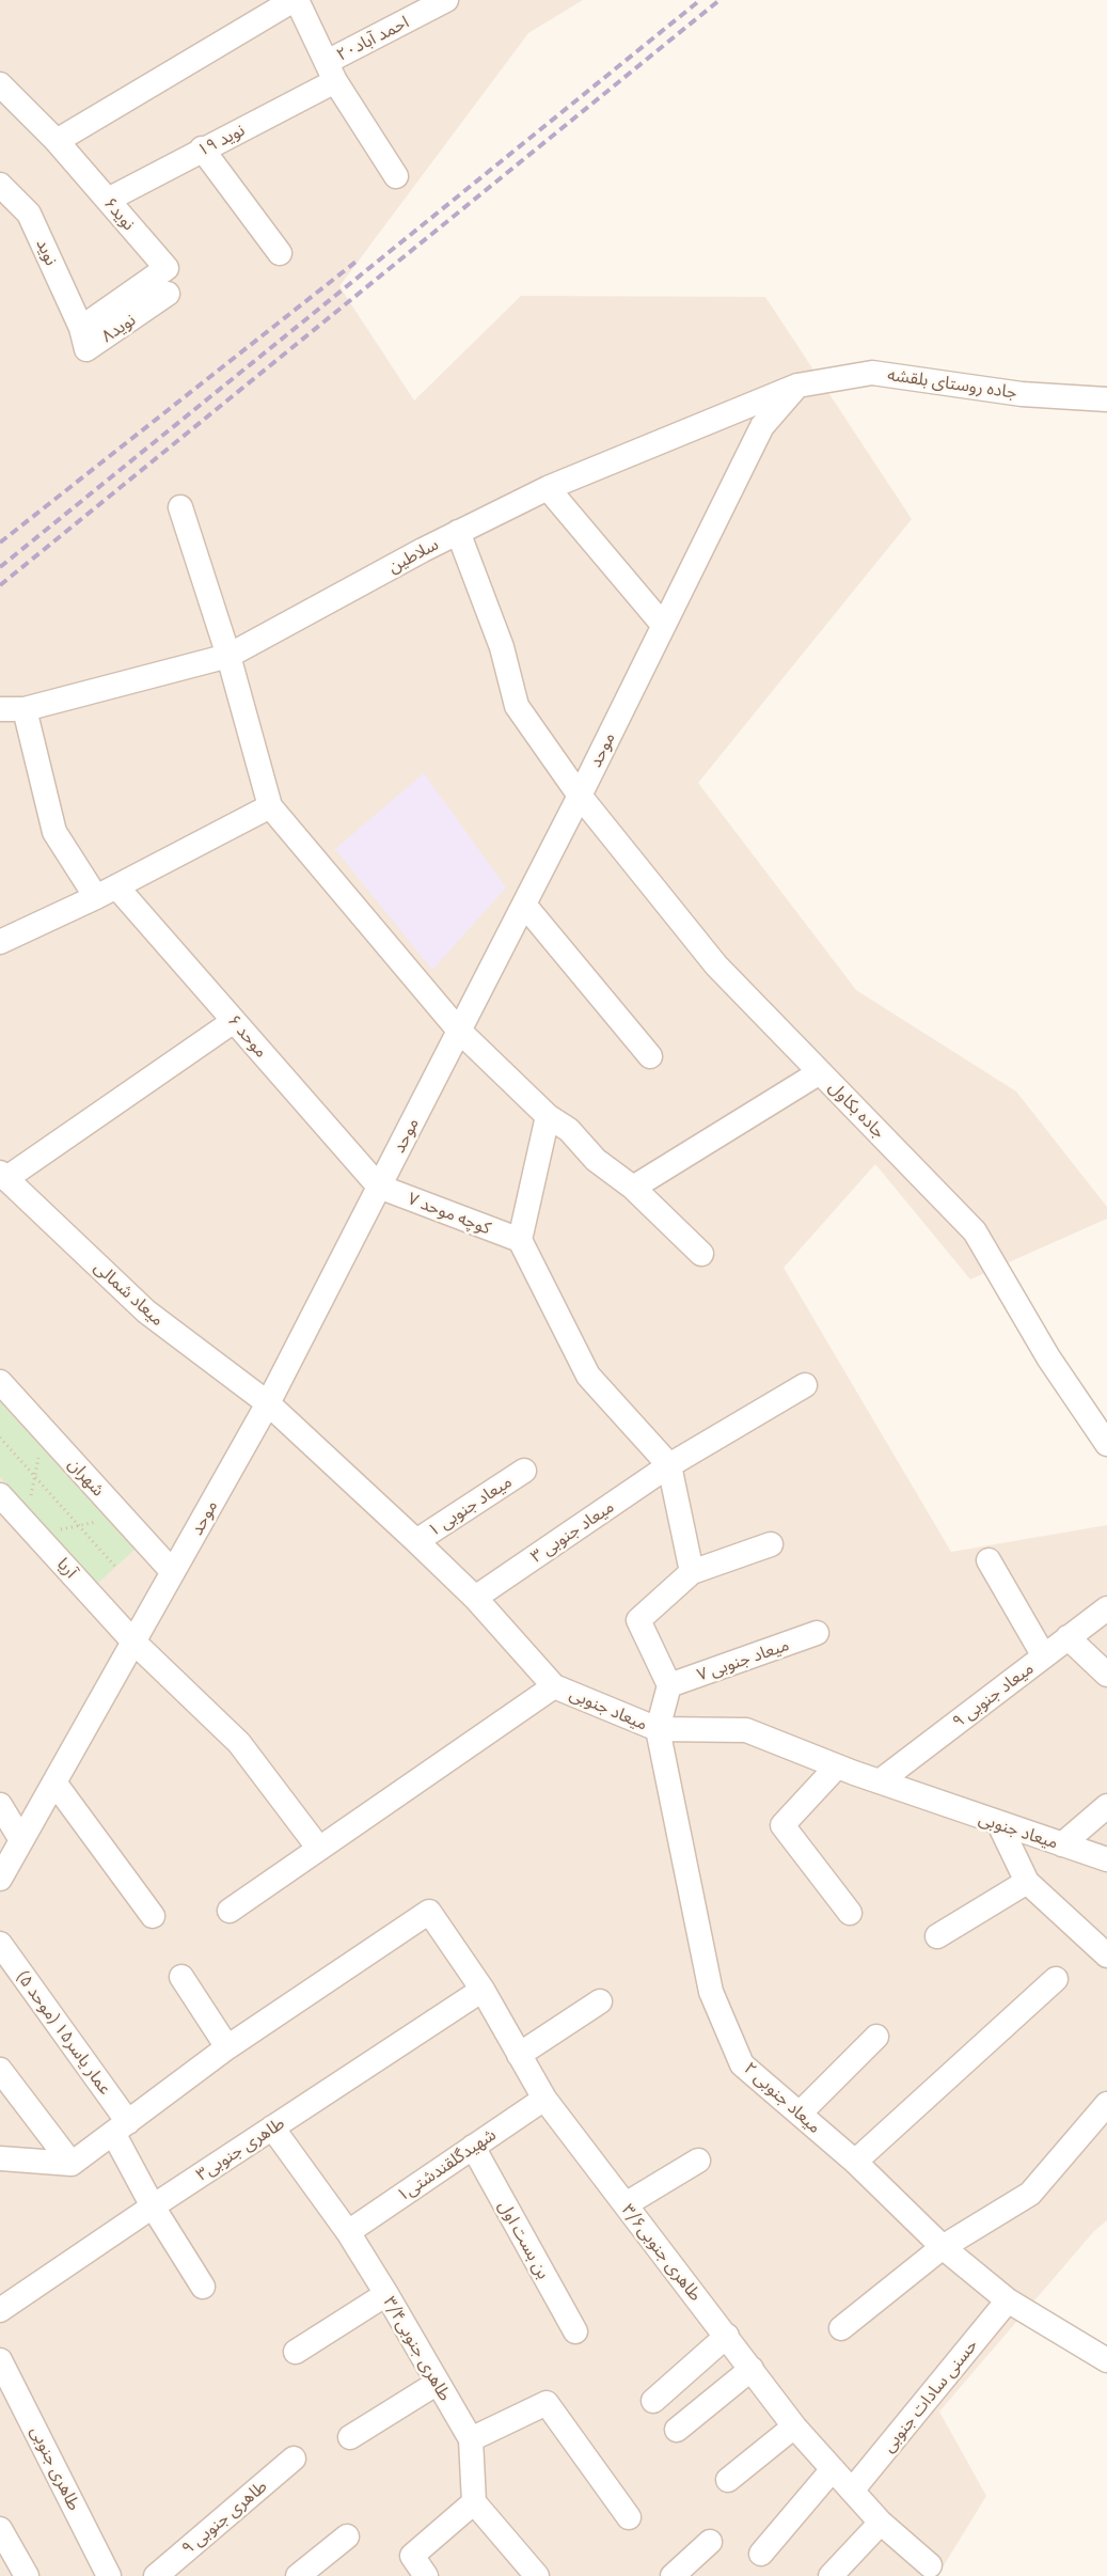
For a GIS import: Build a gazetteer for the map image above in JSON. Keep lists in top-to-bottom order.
{
  "streets": {
    "street": [
      "احمد آباد۲۰",
      "نوید ۱۹",
      "نوید۶",
      "نوید",
      "نوید۸",
      "جاده روستای بلقشه",
      "سلاطین",
      "موحد",
      "موحد ۶",
      "جاده بکاول",
      "کوچه موحد ۷",
      "میعاد شمالی",
      "شهران",
      "میعاد جنوبی ۱",
      "میعاد جنوبی ۳",
      "آریا",
      "میعاد جنوبی ۷",
      "میعاد جنوبی ۹",
      "میعاد جنوبی",
      "عمار یاسر۱۵ (موحد ۵)",
      "میعاد جنوبی ۲",
      "طاهری جنوبی۳",
      "شهیدگلقندشتی۱",
      "بن بست اول",
      "طاهری جنوبی۳/۶",
      "طاهری جنوبی۳/۴",
      "حسنی سادات جنوبی",
      "طاهری جنوبی",
      "طاهری جنوبی ۹"
    ]
  },
  "crossings": [
    ["احمد آباد۲۰", "نوید ۱۹"],
    ["نوید ۱۹", "نوید۶"],
    ["نوید۶", "نوید"],
    ["نوید۶", "نوید۸"],
    ["نوید", "نوید۸"],
    ["جاده روستای بلقشه", "سلاطین"],
    ["جاده روستای بلقشه", "موحد"],
    ["سلاطین", "موحد"],
    ["سلاطین", "موحد ۶"],
    ["سلاطین", "جاده بکاول"],
    ["موحد", "موحد ۶"],
    ["موحد", "جاده بکاول"],
    ["موحد", "کوچه موحد ۷"],
    ["موحد", "میعاد شمالی"],
    ["موحد", "شهران"],
    ["موحد", "آریا"],
    ["موحد", "میعاد جنوبی"],
    ["موحد ۶", "کوچه موحد ۷"],
    ["میعاد شمالی", "میعاد جنوبی"],
    ["میعاد جنوبی ۱", "میعاد جنوبی"],
    ["میعاد جنوبی ۳", "میعاد جنوبی"],
    ["میعاد جنوبی ۹", "میعاد جنوبی"],
    ["میعاد جنوبی", "میعاد جنوبی ۲"],
    ["عمار یاسر۱۵ (موحد ۵)", "طاهری جنوبی۳"],
    ["میعاد جنوبی ۲", "حسنی سادات جنوبی"],
    ["طاهری جنوبی۳", "طاهری جنوبی۳/۶"],
    ["طاهری جنوبی۳", "طاهری جنوبی۳/۴"],
    ["شهیدگلقندشتی۱", "بن بست اول"],
    ["شهیدگلقندشتی۱", "طاهری جنوبی۳/۶"],
    ["شهیدگلقندشتی۱", "طاهری جنوبی۳/۴"],
    ["طاهری جنوبی۳/۶", "حسنی سادات جنوبی"]
  ]
}
